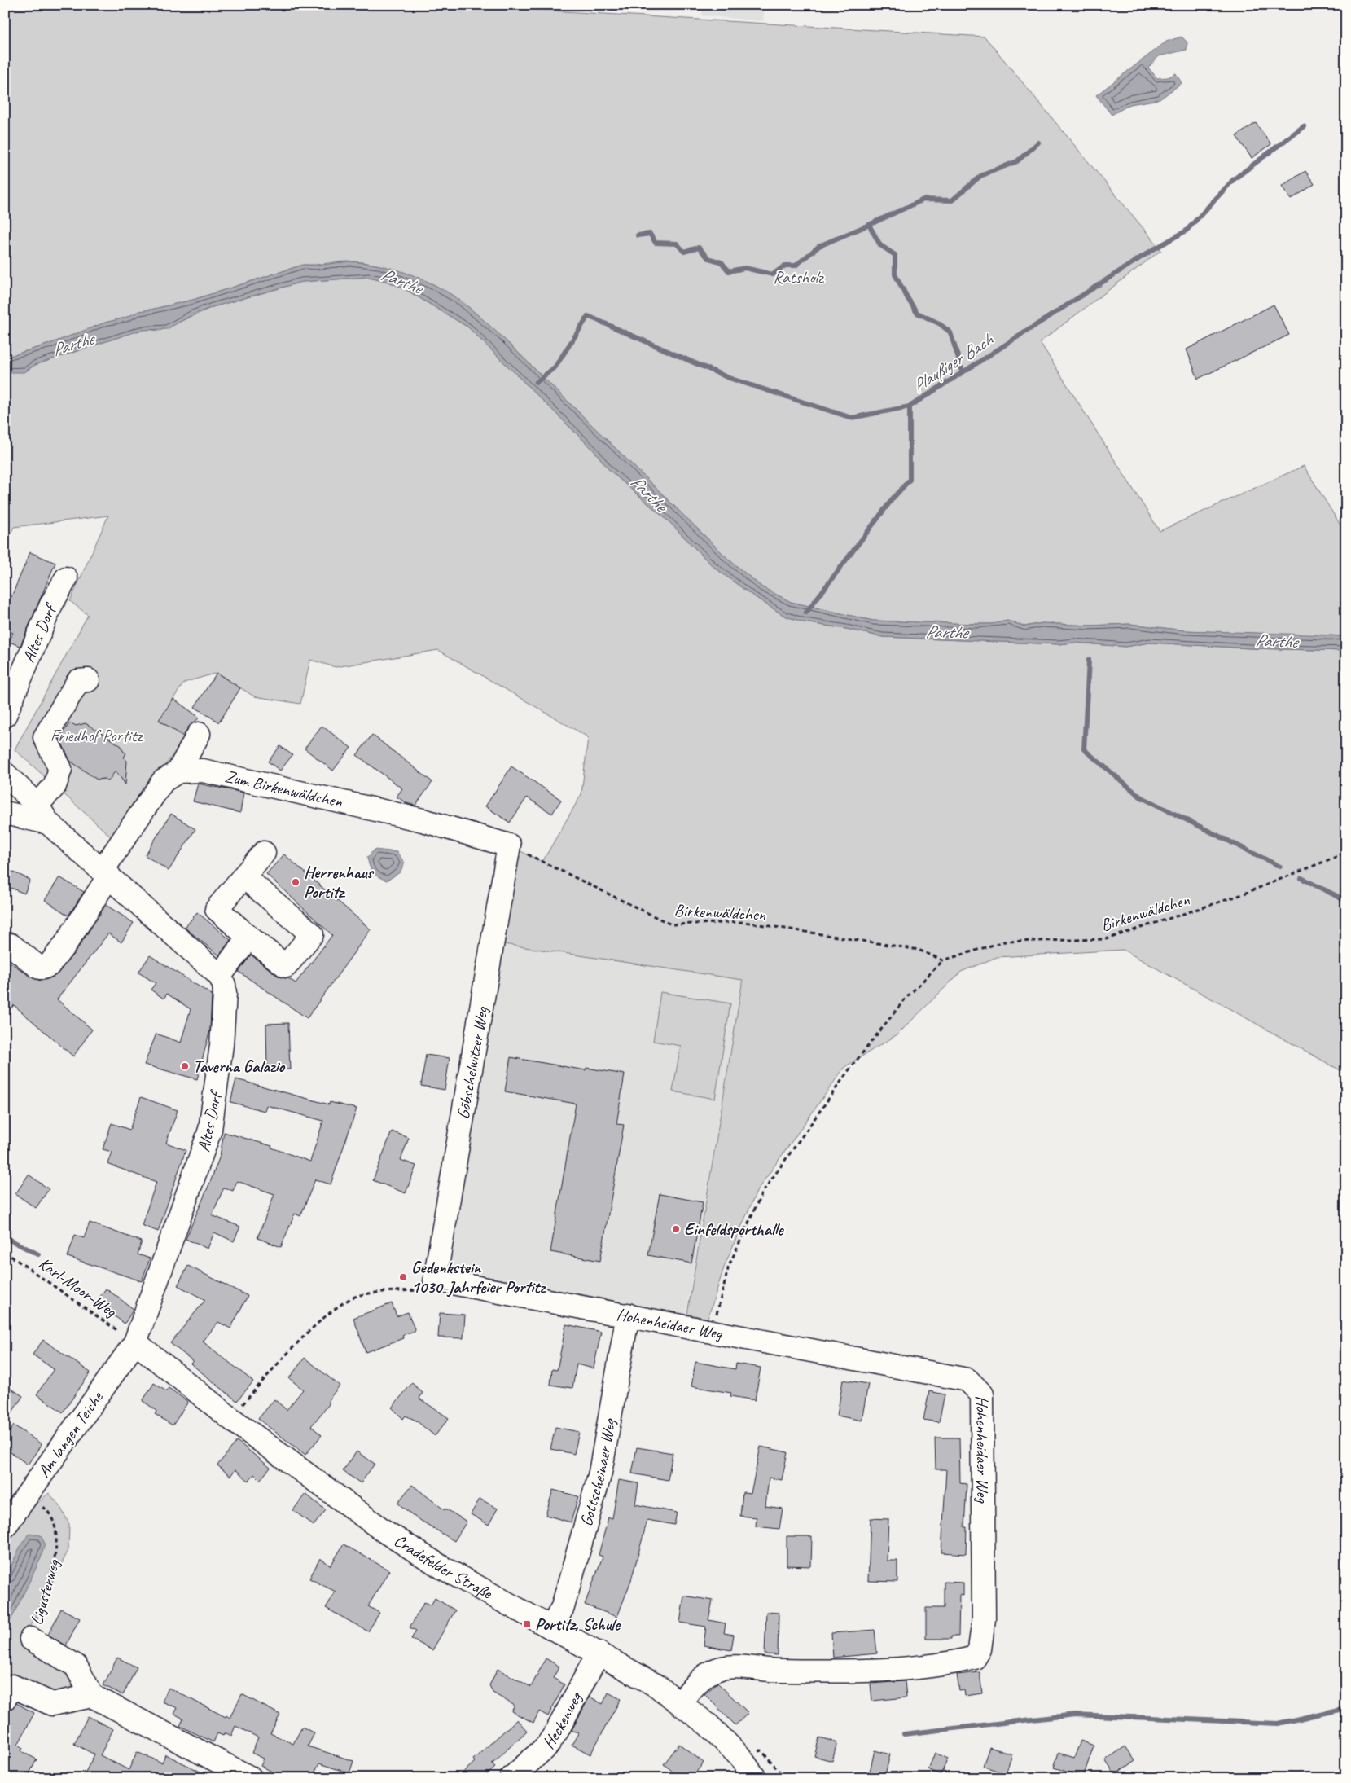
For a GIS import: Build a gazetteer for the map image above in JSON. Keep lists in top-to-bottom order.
{
  "streets": {
    "street": [
      "Altes Dorf",
      "Zum Birkenwäldchen",
      "Göbschelwitzer Weg",
      "Hohenheidaer Weg",
      "Am langen Teiche",
      "Gottscheinaer Weg",
      "Cradefelder Straße",
      "Ligusterweg",
      "Heckenweg"
    ],
    "path": ["Birkenwäldchen", "Karl-Moor-Weg"]
  },
  "crossings": [
    ["Altes Dorf", "Karl-Moor-Weg"],
    ["Altes Dorf", "Am langen Teiche"],
    ["Altes Dorf", "Cradefelder Straße"],
    ["Zum Birkenwäldchen", "Birkenwäldchen"],
    ["Zum Birkenwäldchen", "Göbschelwitzer Weg"],
    ["Birkenwäldchen", "Göbschelwitzer Weg"],
    ["Birkenwäldchen", "Hohenheidaer Weg"],
    ["Göbschelwitzer Weg", "Hohenheidaer Weg"],
    ["Karl-Moor-Weg", "Am langen Teiche"],
    ["Karl-Moor-Weg", "Cradefelder Straße"],
    ["Hohenheidaer Weg", "Gottscheinaer Weg"],
    ["Hohenheidaer Weg", "Cradefelder Straße"],
    ["Am langen Teiche", "Cradefelder Straße"],
    ["Am langen Teiche", "Ligusterweg"],
    ["Gottscheinaer Weg", "Cradefelder Straße"],
    ["Cradefelder Straße", "Heckenweg"]
  ],
  "water": ["Parthe", "Plaußiger Bach"],
  "parks": ["Ratsholz", "Friedhof Portitz"],
  "places": {
    "other": [
      "Herrenhaus Portitz",
      "Taverna Galazio",
      "Einfeldsporthalle",
      "Gedenkstein 1030-Jahrfeier Portitz"
    ],
    "transit": ["Portitz, Schule"]
  }
}
